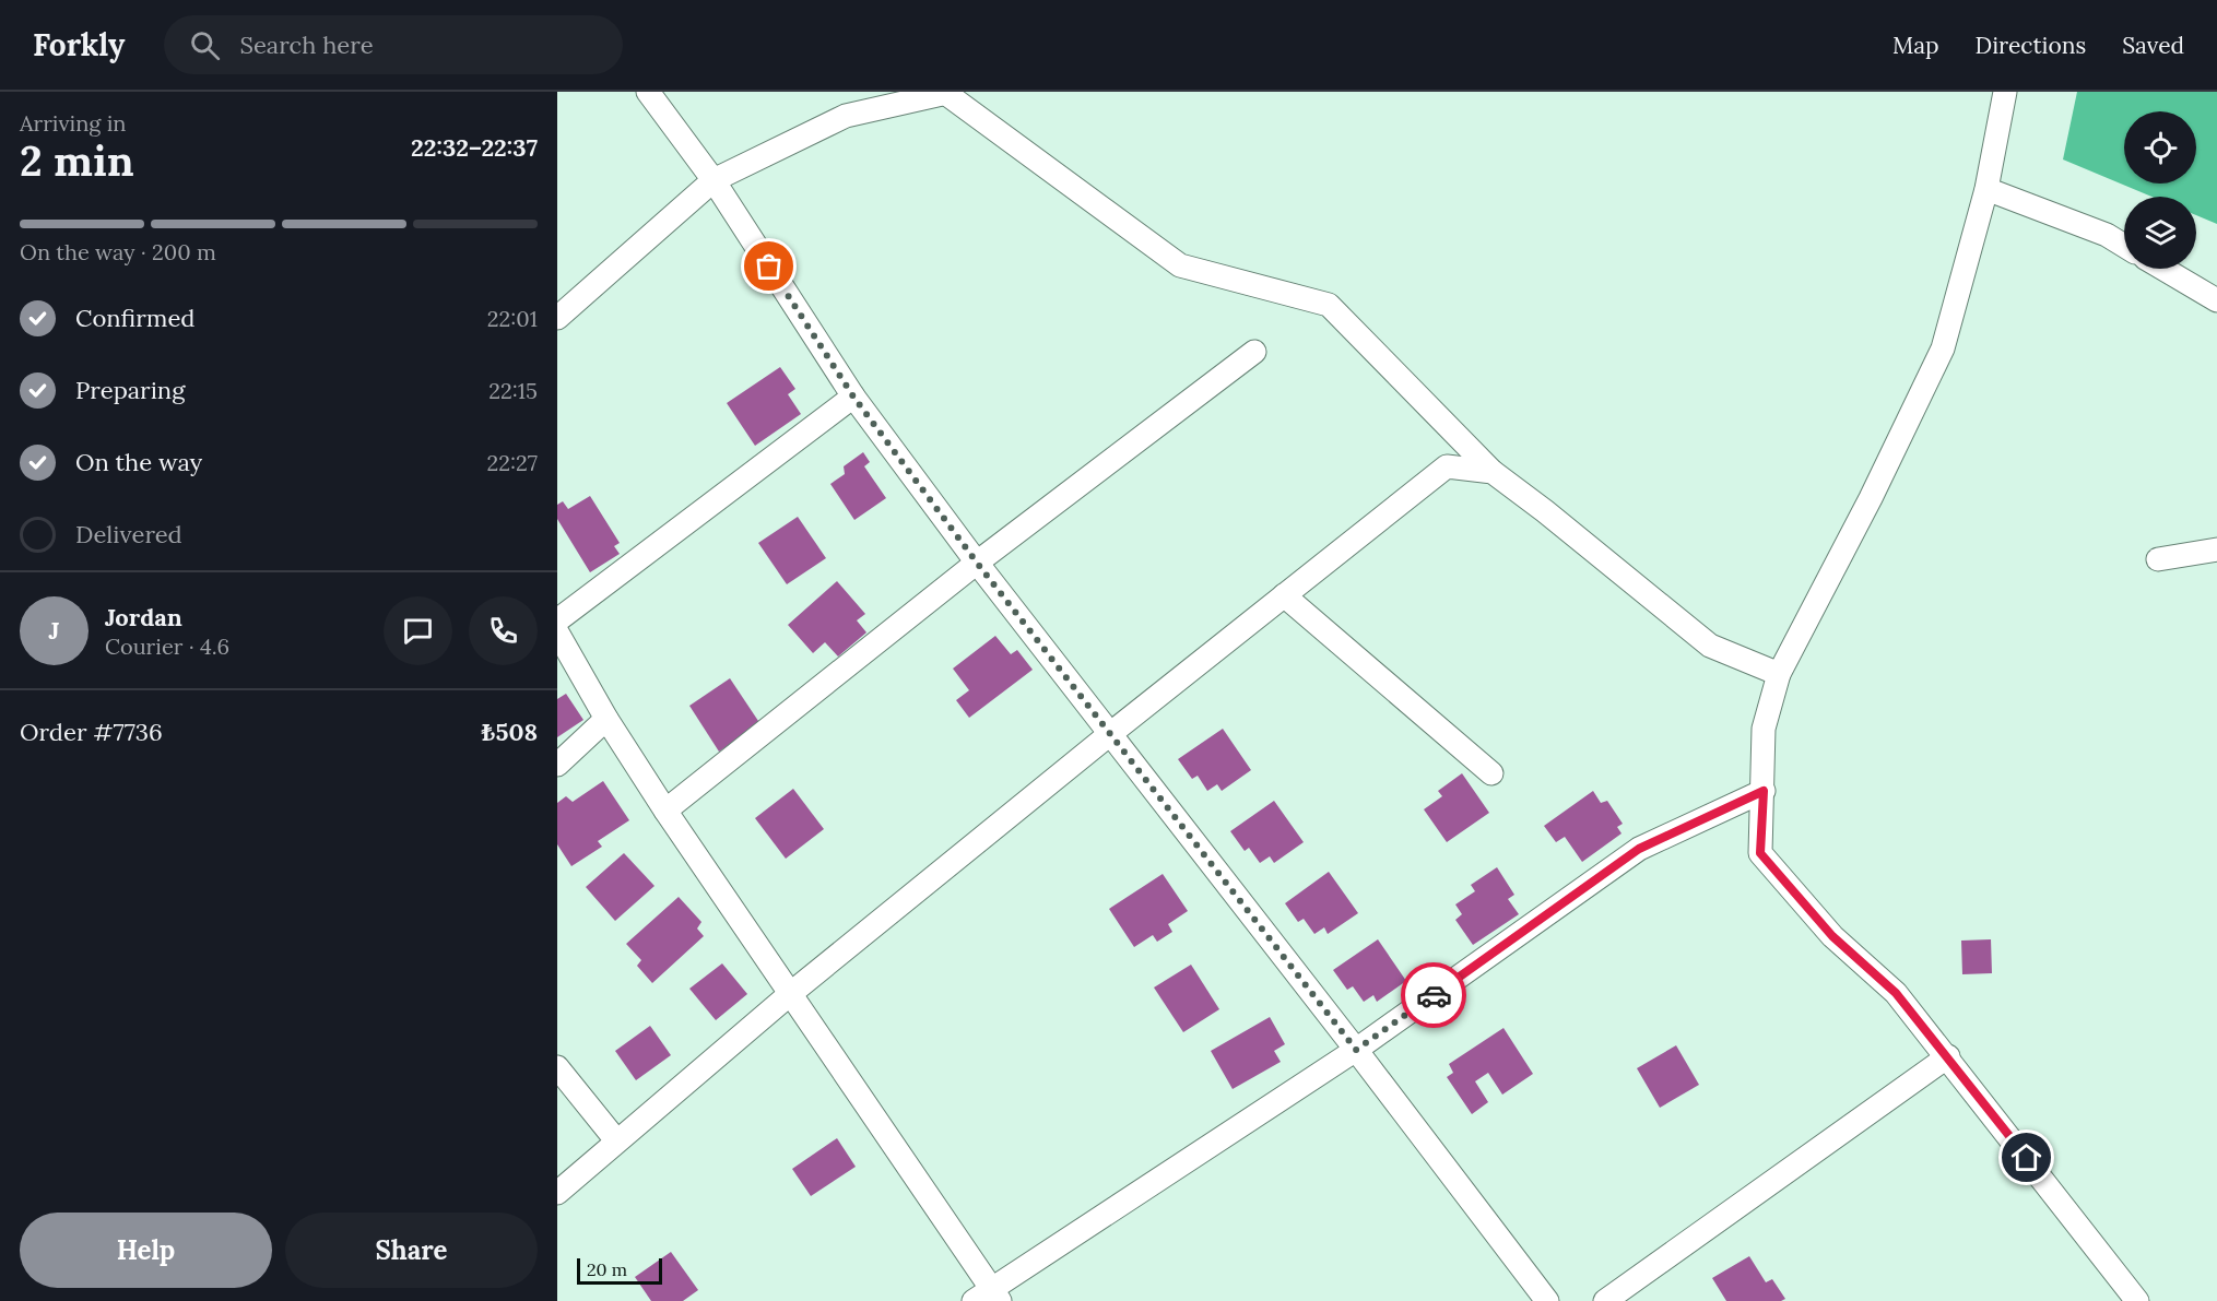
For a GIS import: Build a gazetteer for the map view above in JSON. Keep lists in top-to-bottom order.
{
  "scale_bar": "20 m",
  "page": {
    "header": "Forkly",
    "search": "Search here",
    "nav": ["Map", "Directions", "Saved"],
    "heading": ["2 min", "Arriving in", "22:32–22:37"],
    "panel": [
      "Jordan",
      "Courier · 4.6",
      "Order #7736",
      "₺508"
    ],
    "bar": "On the way · 200 m",
    "list": [
      ["Confirmed", "22:01"],
      ["Preparing", "22:15"],
      ["On the way", "22:27"],
      "Delivered"
    ],
    "round": "J",
    "buttons": ["Help", "Share"],
    "scale": "20 m"
  }
}
